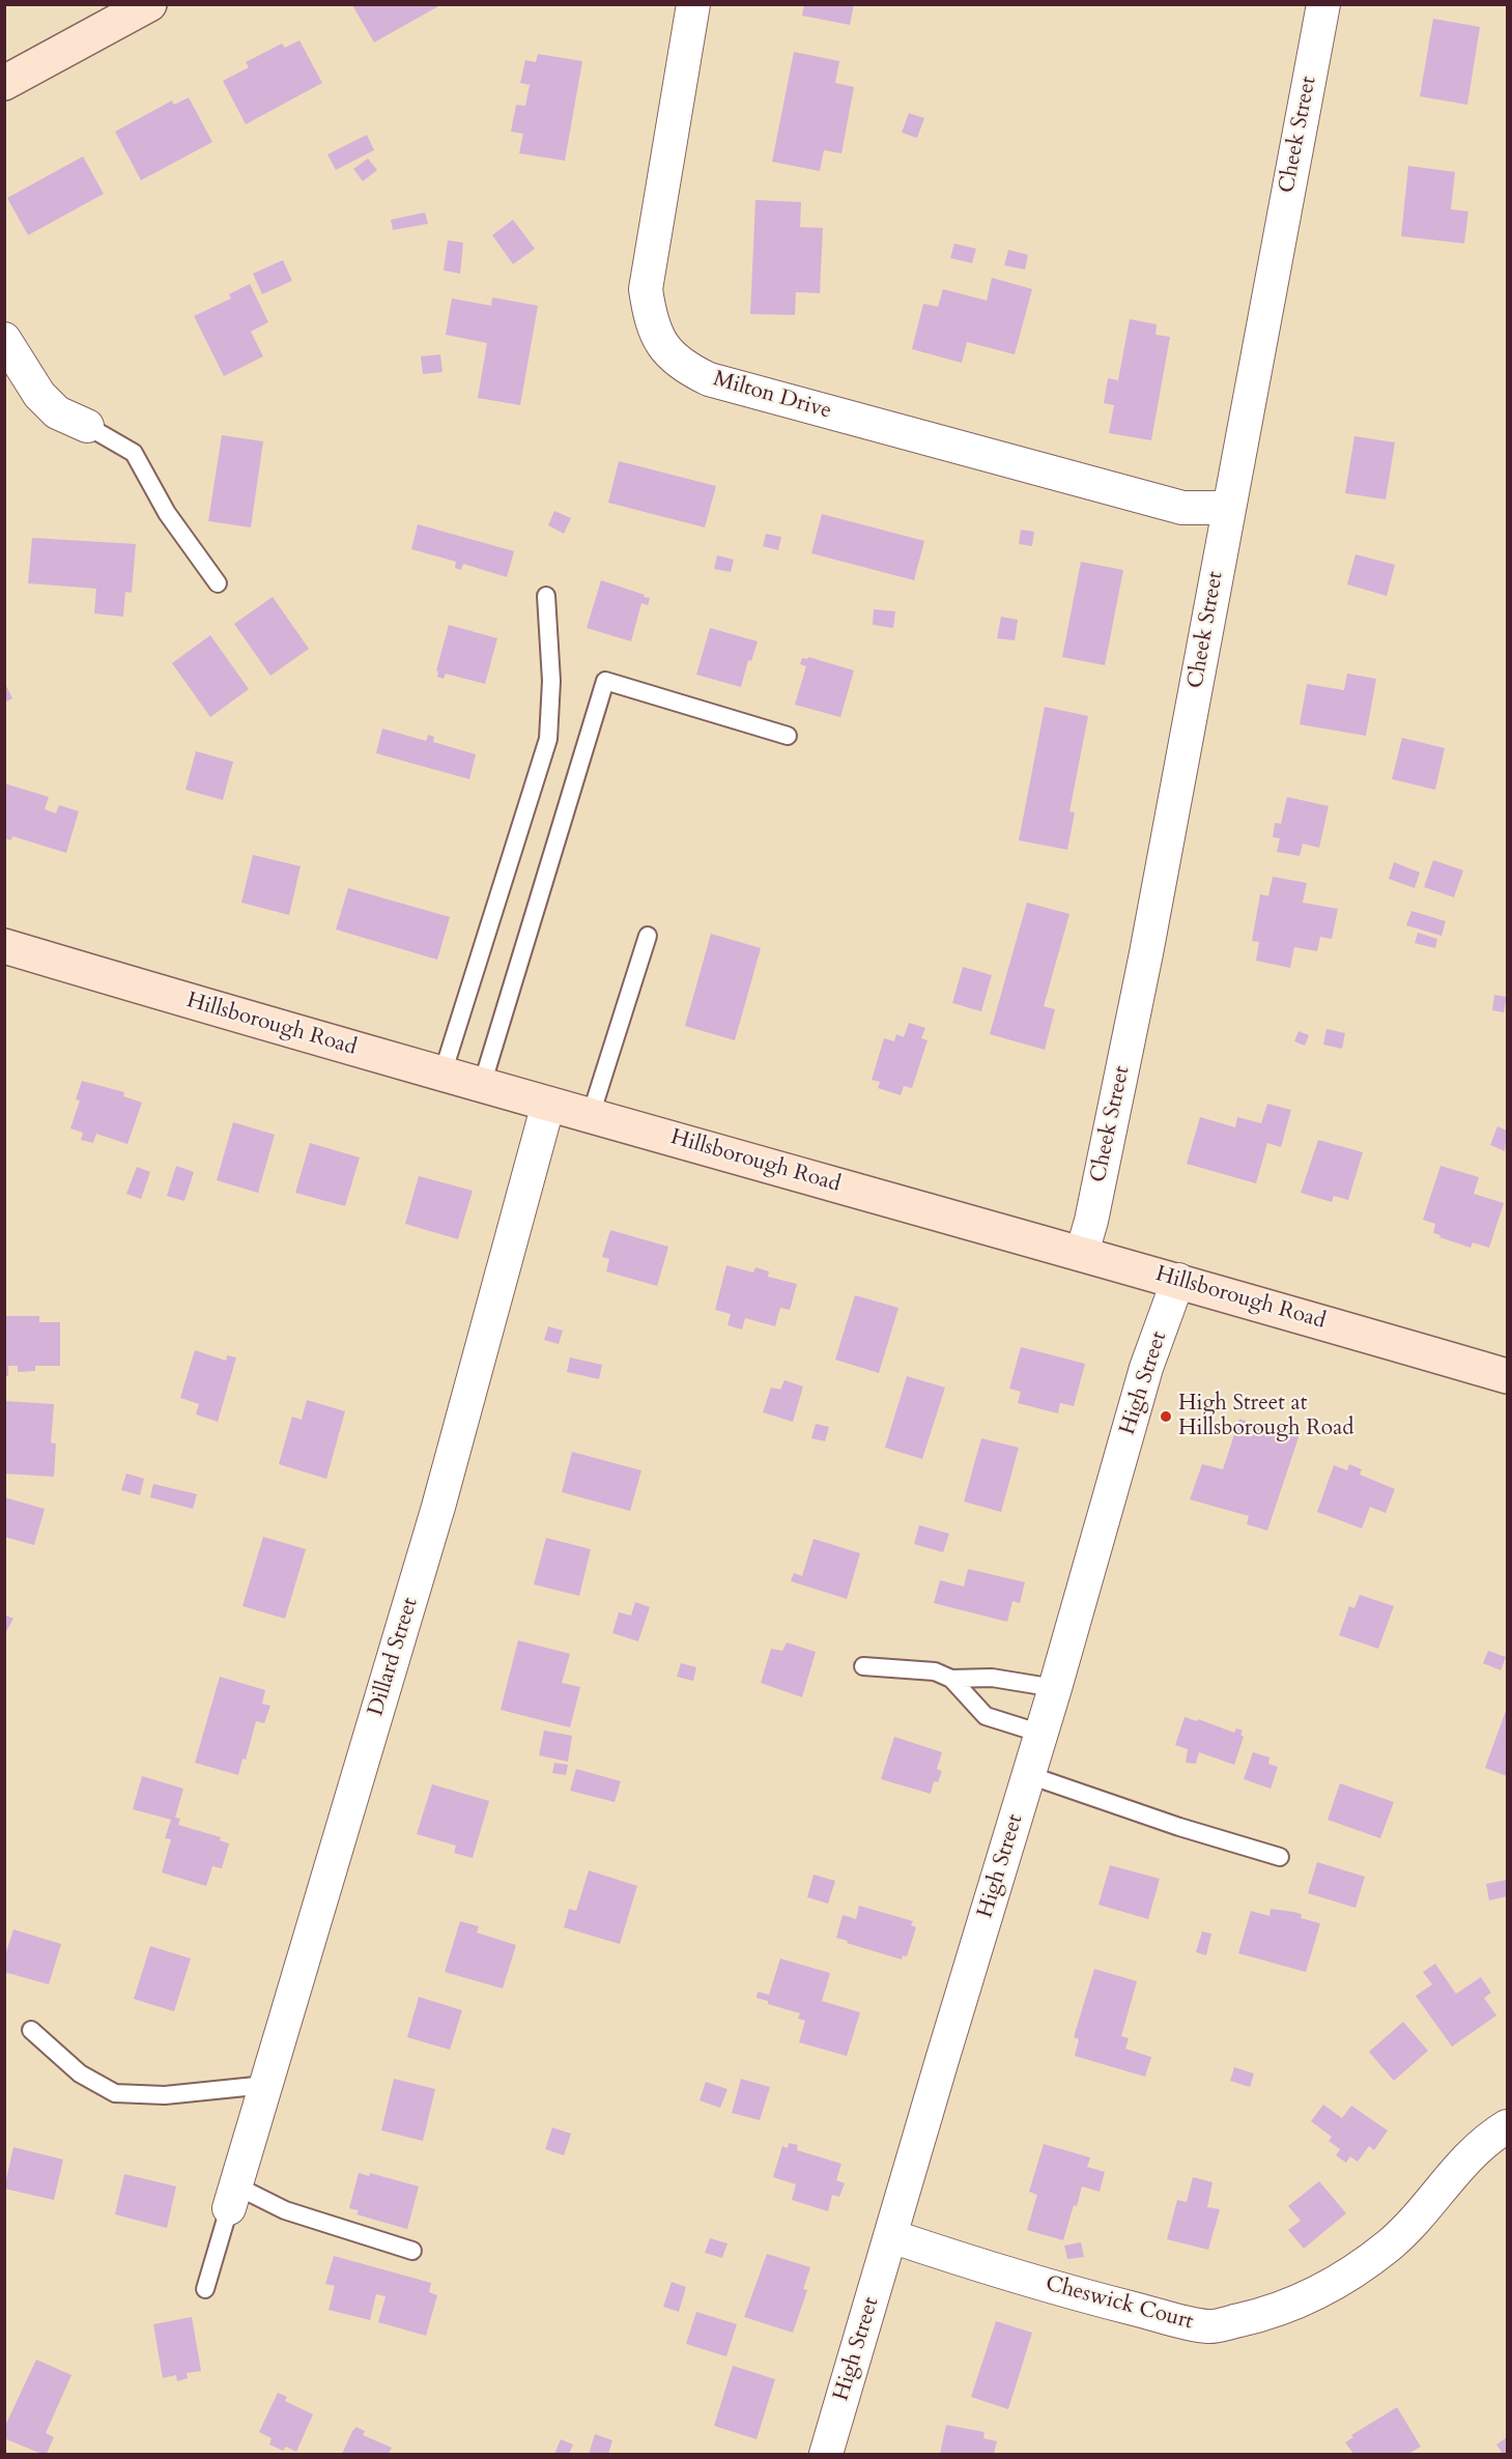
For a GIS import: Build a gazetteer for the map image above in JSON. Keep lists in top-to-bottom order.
{
  "streets": {
    "street": [
      "Cheek Street",
      "Milton Drive",
      "Hillsborough Road",
      "High Street",
      "Dillard Street",
      "Cheswick Court"
    ]
  },
  "crossings": [
    ["Cheek Street", "Milton Drive"],
    ["Cheek Street", "Hillsborough Road"],
    ["Hillsborough Road", "High Street"],
    ["Hillsborough Road", "Dillard Street"],
    ["High Street", "Cheswick Court"]
  ],
  "places": ["High Street at Hillsborough Road"]
}
